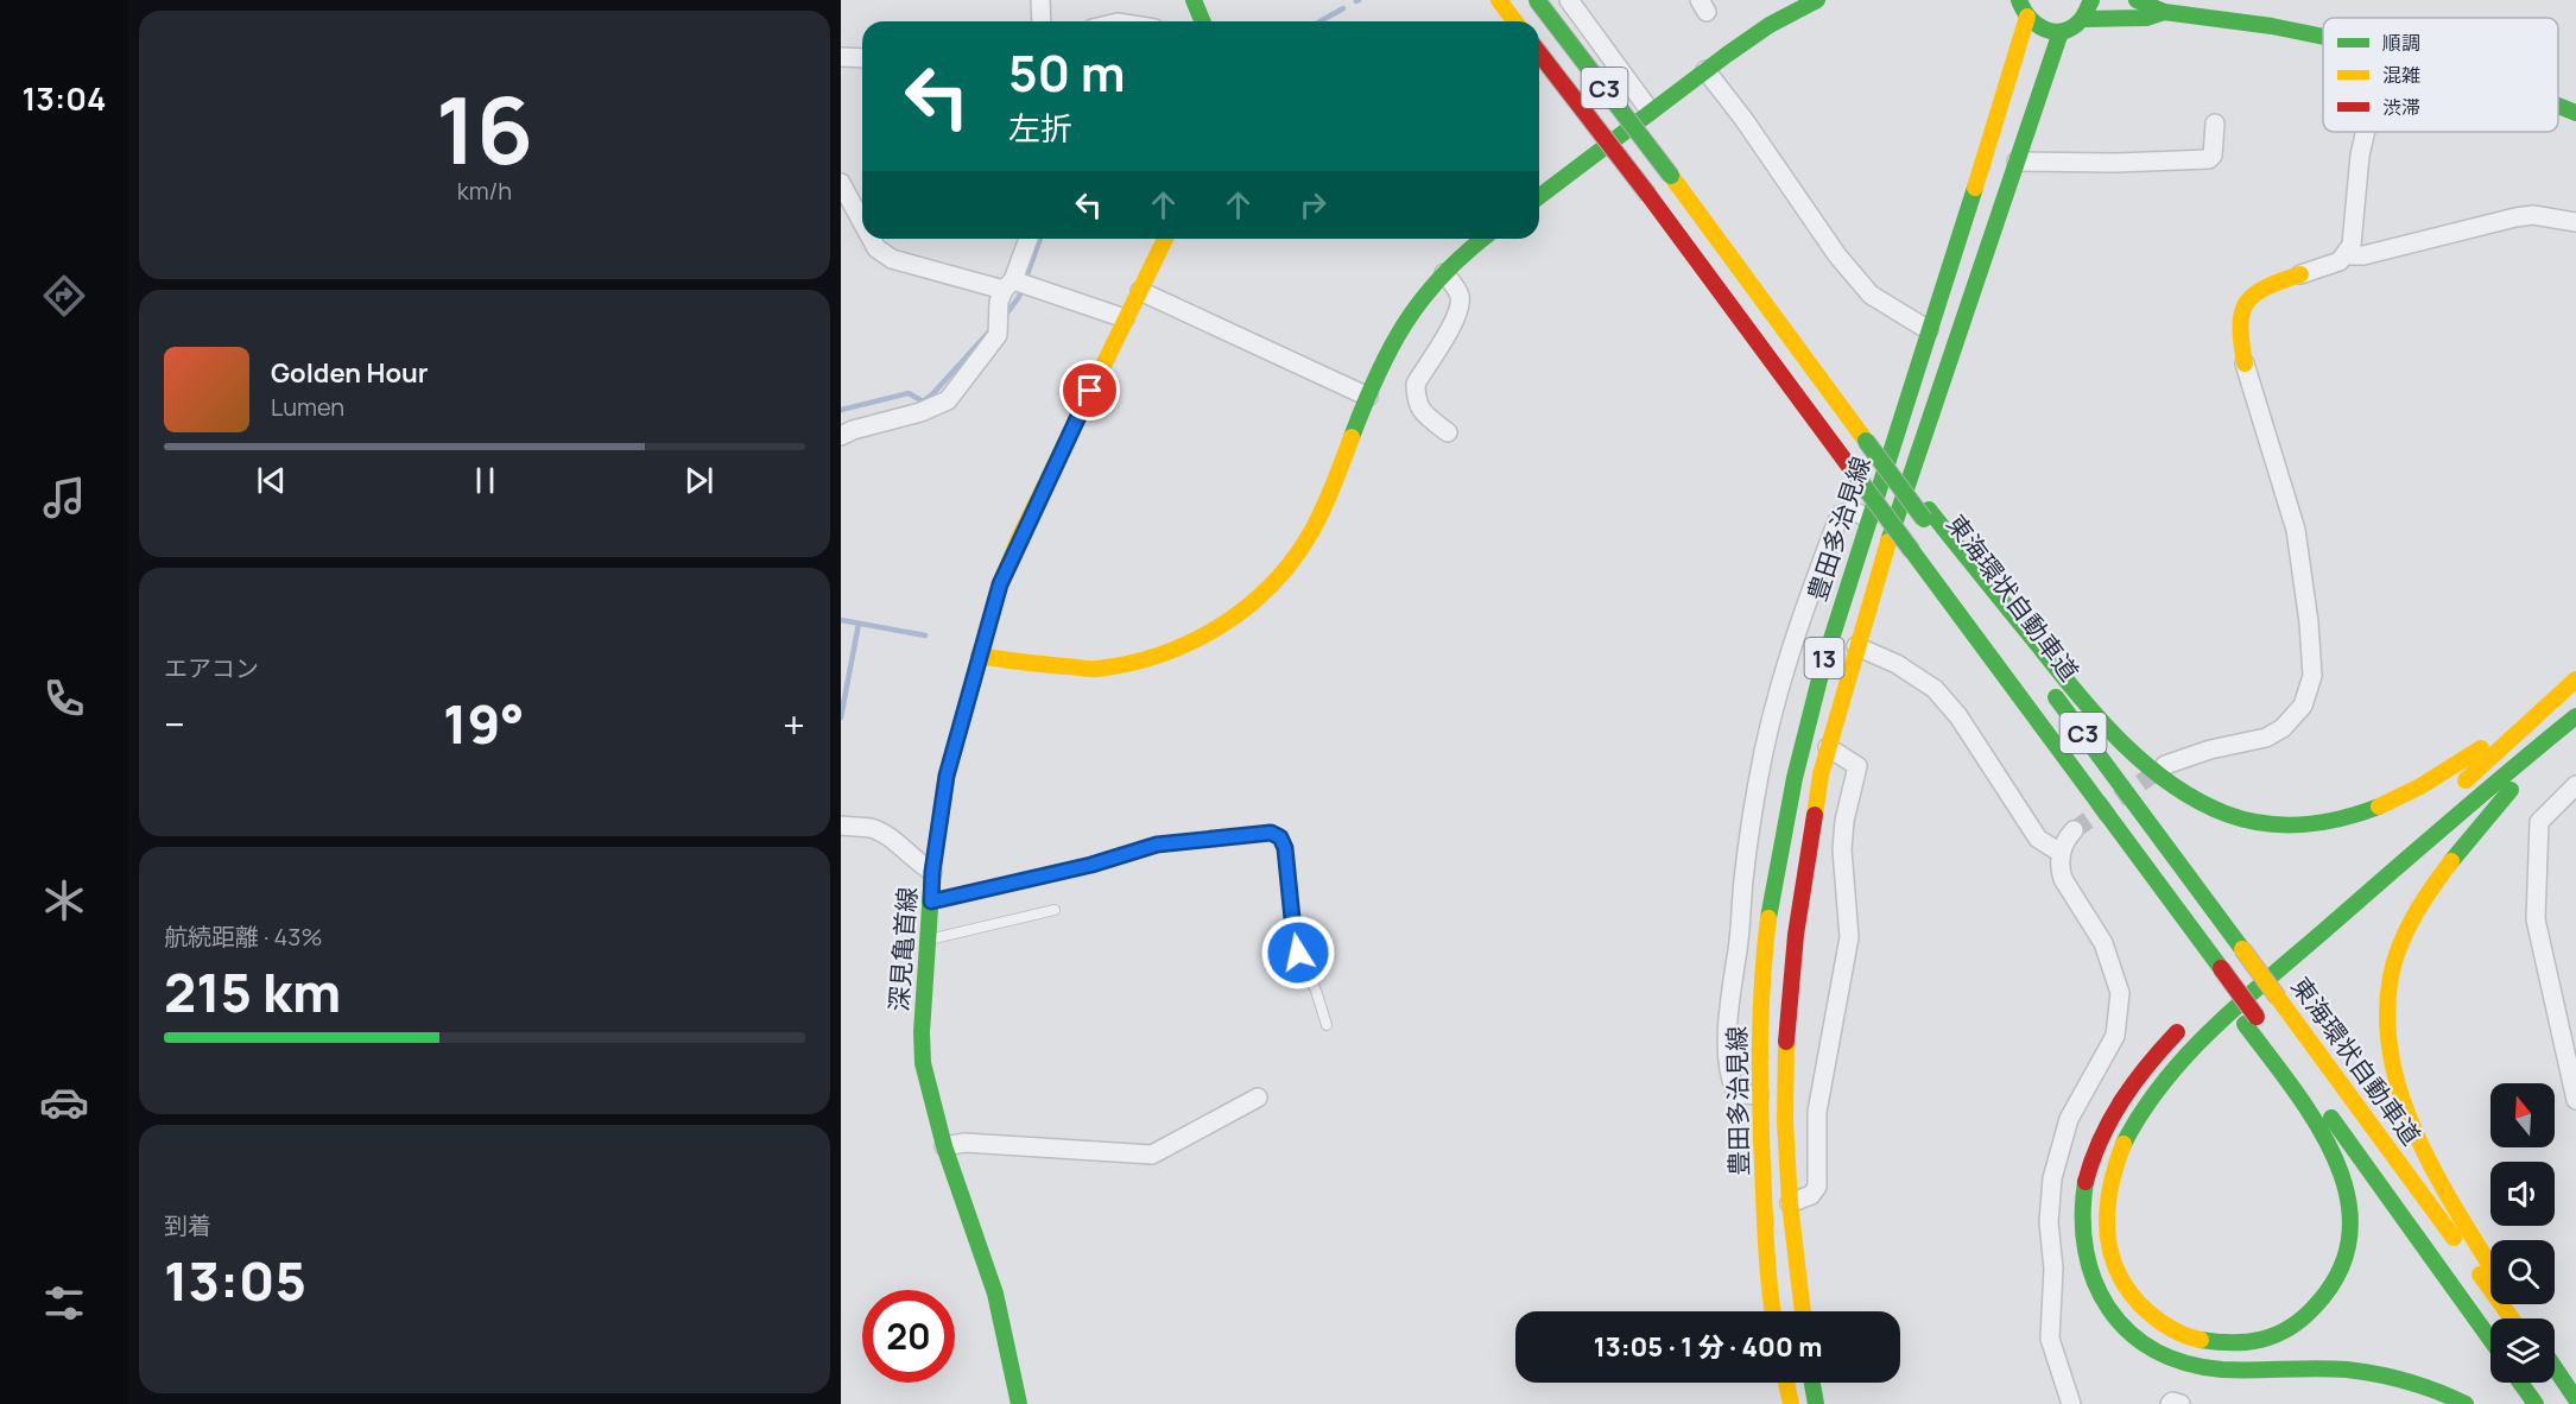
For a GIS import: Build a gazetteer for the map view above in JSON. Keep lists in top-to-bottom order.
{
  "streets": {
    "main road": [
      "C3",
      "豊田多治見線",
      "東海環状自動車道",
      "13",
      "深見亀首線"
    ]
  },
  "legend": ["順調", "混雑", "渋滞"],
  "north": "top",
  "page": {
    "tabs": "13:04",
    "tile": [
      ["16", "km/h"],
      "エアコン",
      ["航続距離 · 43%", "215 km"],
      ["到着", "13:05"]
    ],
    "turn": ["50 m", "左折"],
    "song": ["Golden Hour", "Lumen"],
    "heat": ["−", "19°", "+"],
    "limit": "20",
    "trip": "13:05 · 1 分 · 400 m"
  }
}
